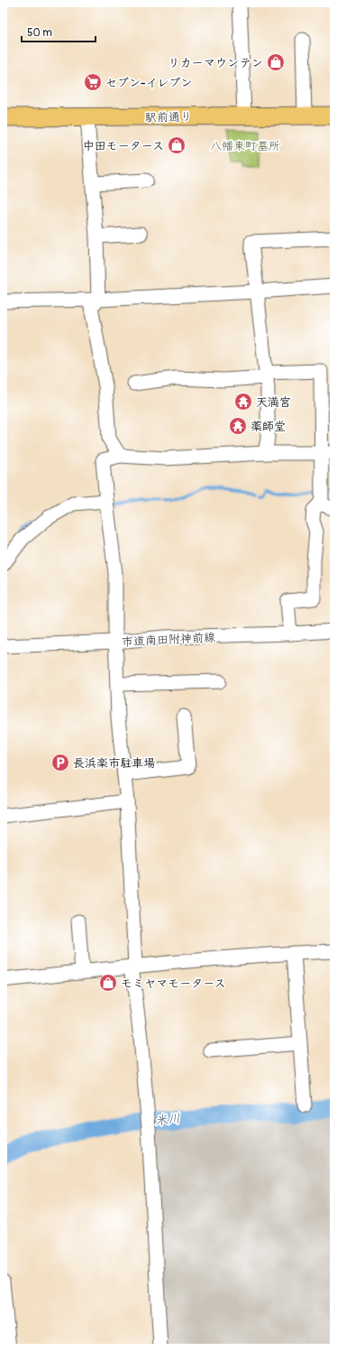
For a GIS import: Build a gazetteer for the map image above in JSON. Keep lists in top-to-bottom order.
{
  "streets": {
    "main road": ["駅前通り"],
    "street": ["市道南田附神前線"]
  },
  "water": ["米川"],
  "parks": ["八幡東町墓所"],
  "places": {
    "shop": ["リカーマウンテン", "中田モータース", "モミヤマモータース"],
    "supermarket": ["セブン-イレブン"],
    "temple": ["天満宮", "薬師堂"],
    "parking": ["長浜楽市駐車場"]
  },
  "scale_bar": "50 m"
}
